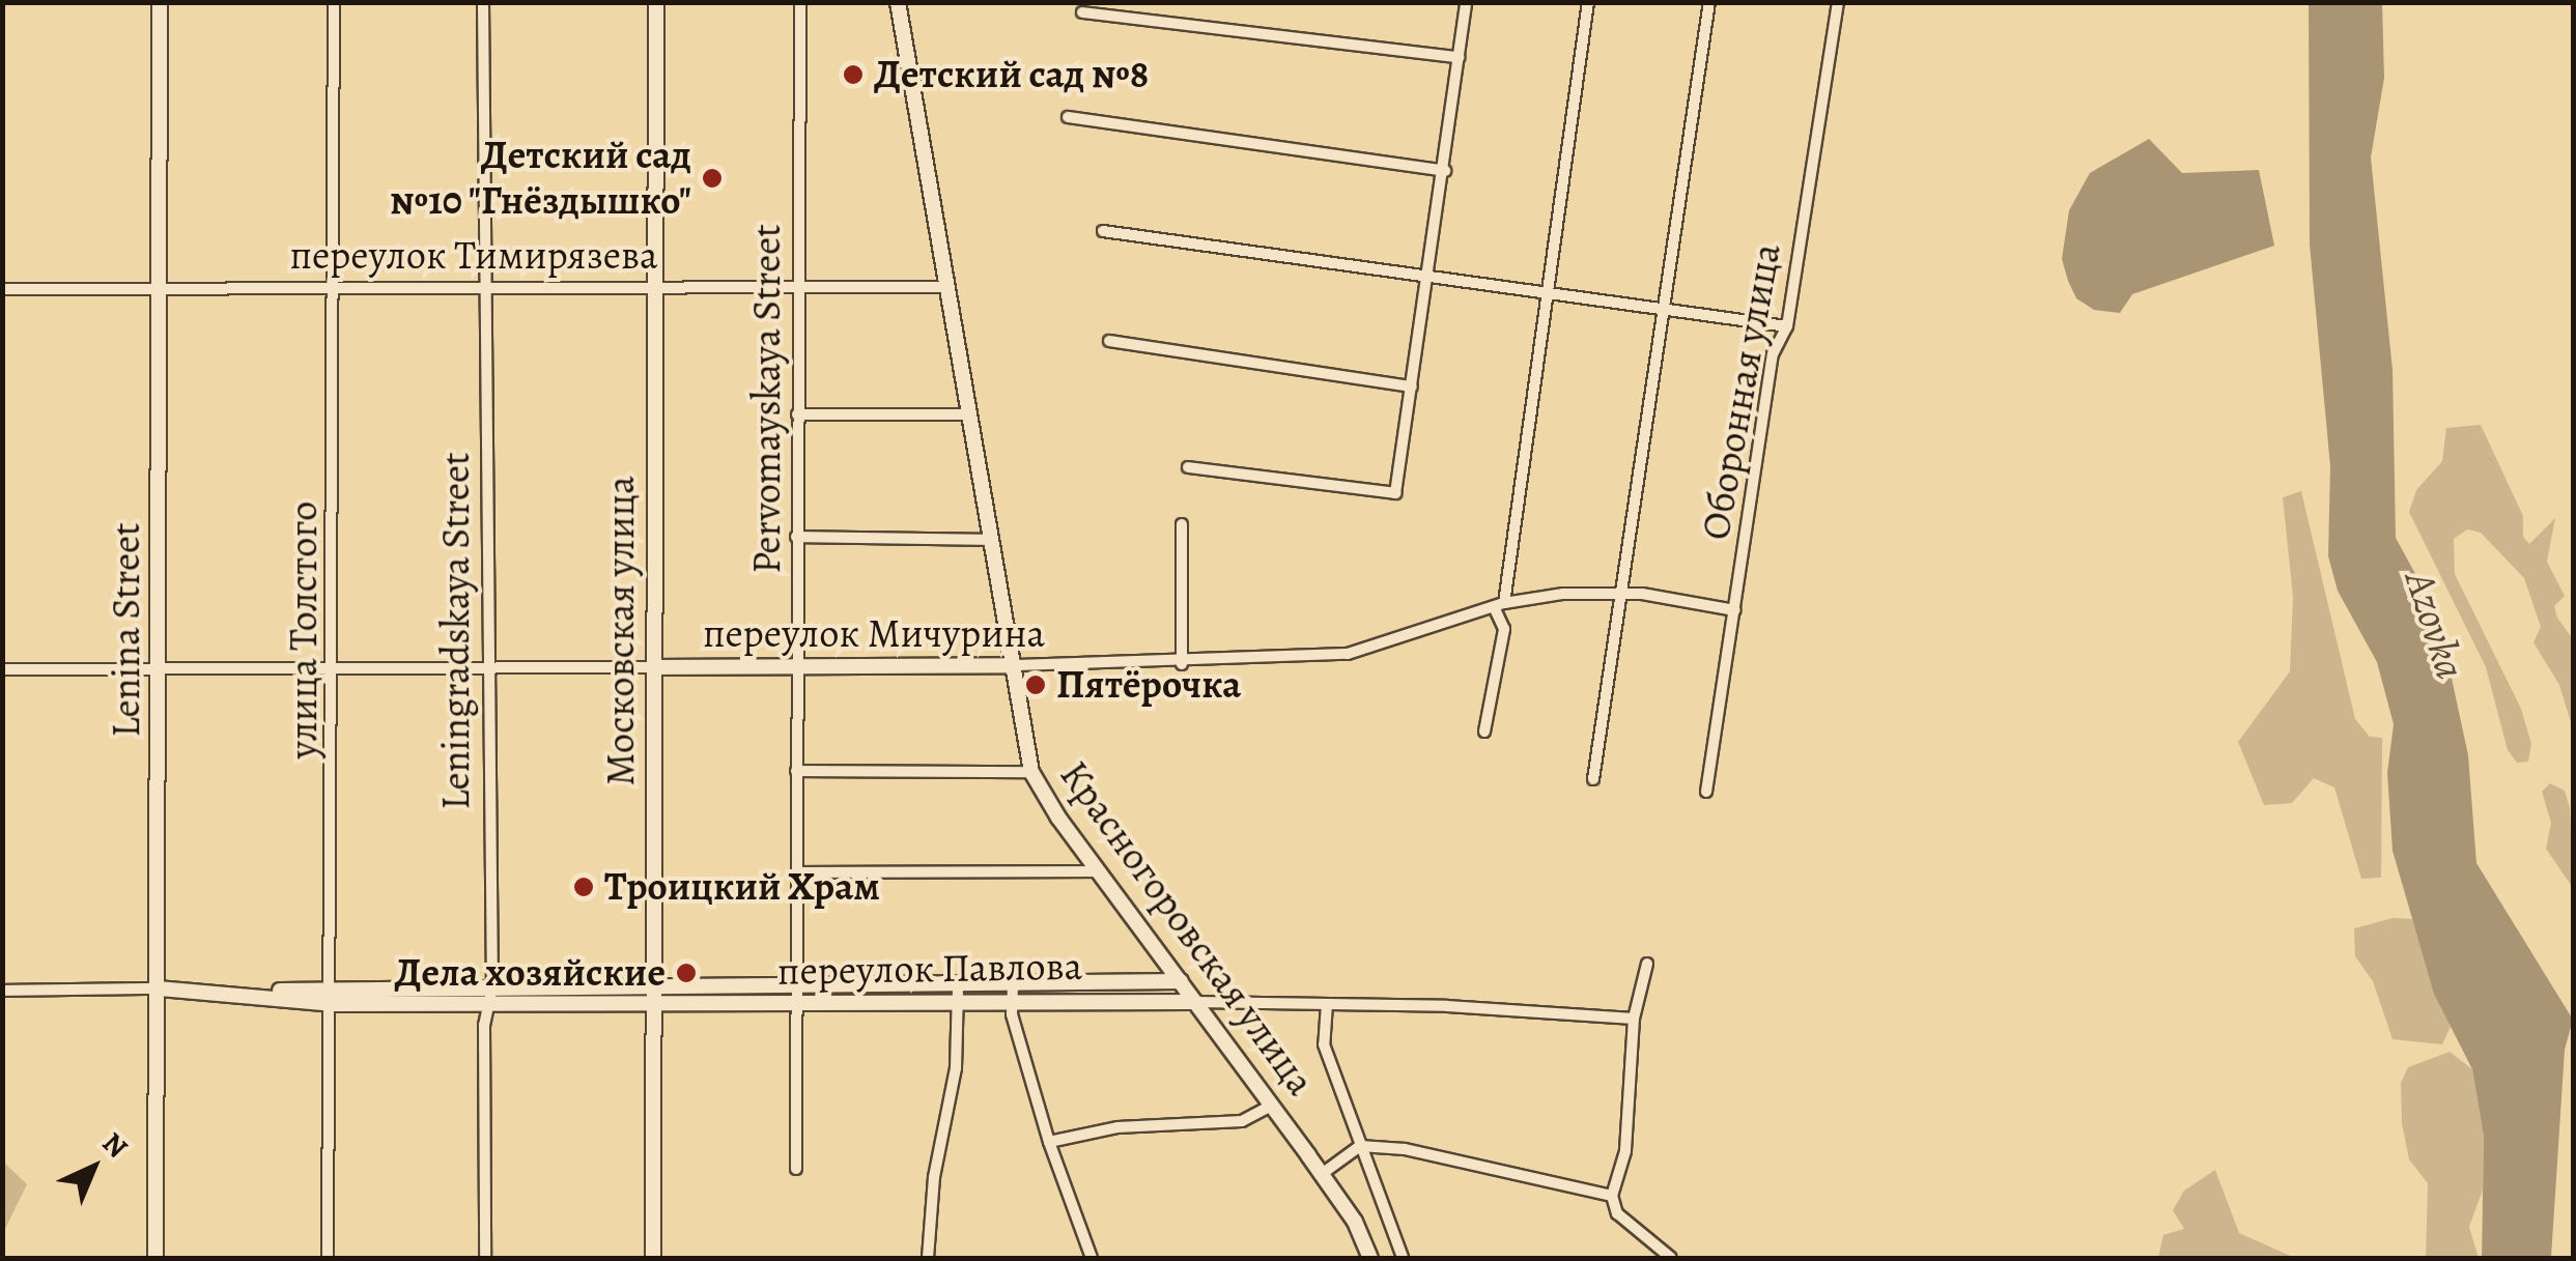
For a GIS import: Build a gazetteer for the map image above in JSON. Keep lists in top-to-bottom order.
{
  "streets": {
    "street": [
      "переулок Тимирязева",
      "Оборонная улица",
      "Pervomayskaya Street",
      "Lenina Street",
      "улица Толстого",
      "Leningradskaya Street",
      "Московская улица",
      "переулок Мичурина",
      "Красногоровская улица",
      "переулок Павлова"
    ]
  },
  "crossings": [
    ["переулок Тимирязева", "Pervomayskaya Street"],
    ["переулок Тимирязева", "Lenina Street"],
    ["переулок Тимирязева", "улица Толстого"],
    ["переулок Тимирязева", "Leningradskaya Street"],
    ["переулок Тимирязева", "Московская улица"],
    ["переулок Тимирязева", "Красногоровская улица"],
    ["Оборонная улица", "переулок Мичурина"],
    ["Pervomayskaya Street", "переулок Мичурина"],
    ["Pervomayskaya Street", "переулок Павлова"],
    ["Lenina Street", "переулок Мичурина"],
    ["Lenina Street", "переулок Павлова"],
    ["улица Толстого", "переулок Мичурина"],
    ["улица Толстого", "переулок Павлова"],
    ["Leningradskaya Street", "переулок Мичурина"],
    ["Leningradskaya Street", "переулок Павлова"],
    ["Московская улица", "переулок Мичурина"],
    ["Московская улица", "переулок Павлова"],
    ["переулок Мичурина", "Красногоровская улица"],
    ["Красногоровская улица", "переулок Павлова"]
  ],
  "water": ["Azovka"],
  "places": [
    "Детский сад №8",
    "Детский сад №10 \"Гнёздышко\"",
    "Пятёрочка",
    "Троицкий Храм",
    "Дела хозяйские"
  ],
  "north": "top right"
}
